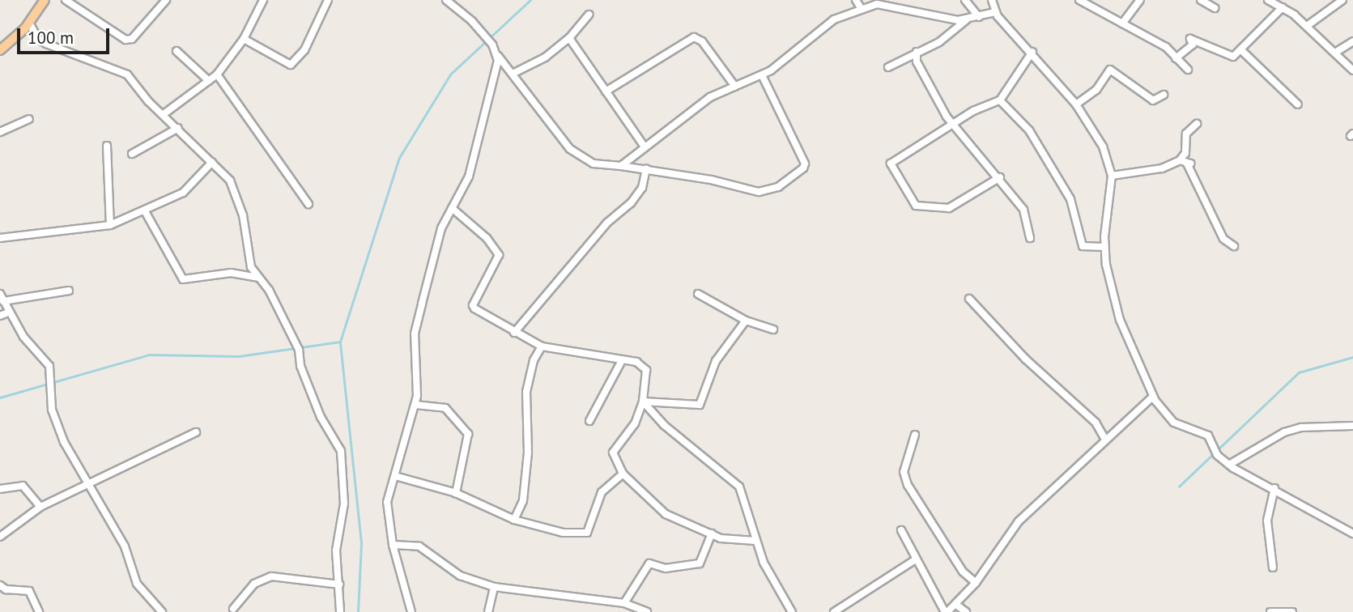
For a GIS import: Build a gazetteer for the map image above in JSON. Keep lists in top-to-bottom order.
{
  "scale_bar": "100 m"
}
